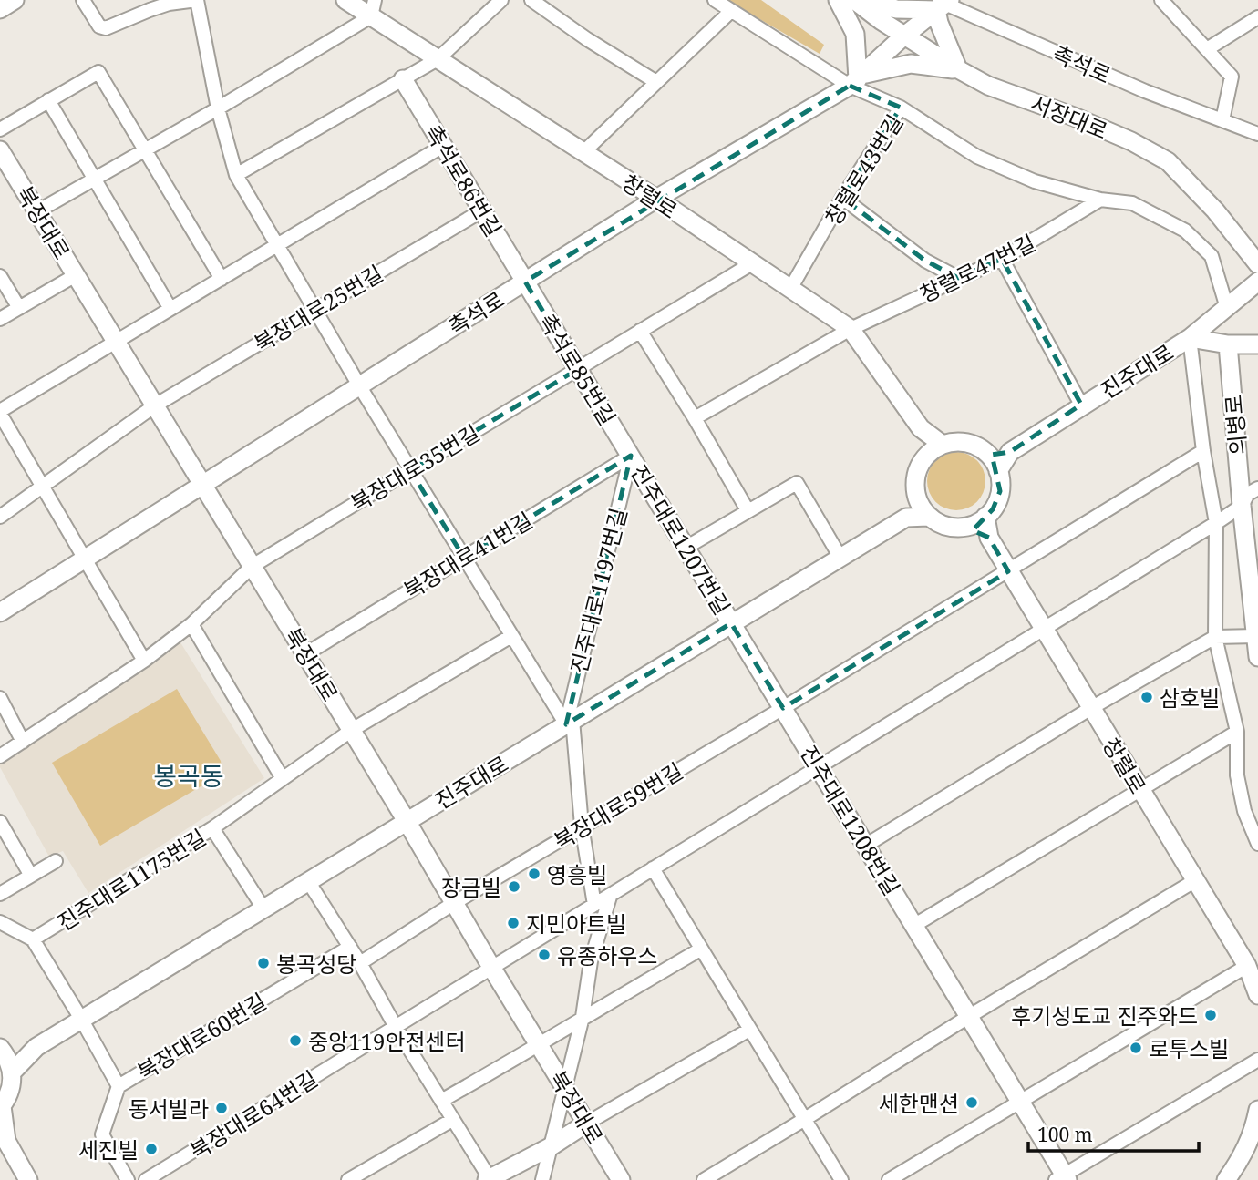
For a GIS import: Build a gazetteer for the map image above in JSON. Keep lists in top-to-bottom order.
{
  "streets": {
    "street": [
      "촉석로",
      "서장대로",
      "창렬로43번길",
      "촉석로86번길",
      "창렬로",
      "북장대로",
      "창렬로47번길",
      "북장대로25번길",
      "촉석로85번길",
      "진주대로",
      "의병로",
      "북장대로35번길",
      "진주대로1207번길",
      "북장대로41번길",
      "진주대로1197번길",
      "북장대로59번길",
      "진주대로1208번길",
      "진주대로1175번길",
      "북장대로60번길",
      "북장대로64번길"
    ]
  },
  "crossings": [
    ["촉석로", "서장대로"],
    ["촉석로", "촉석로86번길"],
    ["촉석로", "창렬로"],
    ["촉석로", "북장대로"],
    ["촉석로", "촉석로85번길"],
    ["창렬로43번길", "창렬로"],
    ["창렬로43번길", "창렬로47번길"],
    ["창렬로43번길", "진주대로"],
    ["촉석로86번길", "북장대로25번길"],
    ["촉석로86번길", "촉석로85번길"],
    ["창렬로", "창렬로47번길"],
    ["창렬로", "북장대로35번길"],
    ["창렬로", "북장대로59번길"],
    ["창렬로", "북장대로64번길"],
    ["북장대로", "북장대로25번길"],
    ["북장대로", "진주대로"],
    ["북장대로", "북장대로35번길"],
    ["북장대로", "북장대로41번길"],
    ["북장대로", "북장대로59번길"],
    ["북장대로", "북장대로64번길"],
    ["촉석로85번길", "북장대로35번길"],
    ["촉석로85번길", "진주대로1207번길"],
    ["촉석로85번길", "북장대로41번길"],
    ["촉석로85번길", "진주대로1197번길"],
    ["진주대로", "진주대로1207번길"],
    ["진주대로", "진주대로1197번길"],
    ["진주대로", "진주대로1208번길"],
    ["진주대로", "진주대로1175번길"],
    ["의병로", "북장대로64번길"],
    ["진주대로1207번길", "북장대로41번길"],
    ["진주대로1207번길", "진주대로1197번길"],
    ["진주대로1207번길", "진주대로1208번길"],
    ["북장대로41번길", "진주대로1197번길"],
    ["북장대로59번길", "진주대로1208번길"],
    ["진주대로1208번길", "북장대로64번길"]
  ],
  "districts": ["봉곡동"],
  "places": [
    "삼호빌",
    "영흥빌",
    "장금빌",
    "지민아트빌",
    "유종하우스",
    "봉곡성당",
    "후기성도교 진주와드",
    "중앙119안전센터",
    "로투스빌",
    "세한맨션",
    "동서빌라",
    "세진빌"
  ],
  "scale_bar": "100 m"
}
